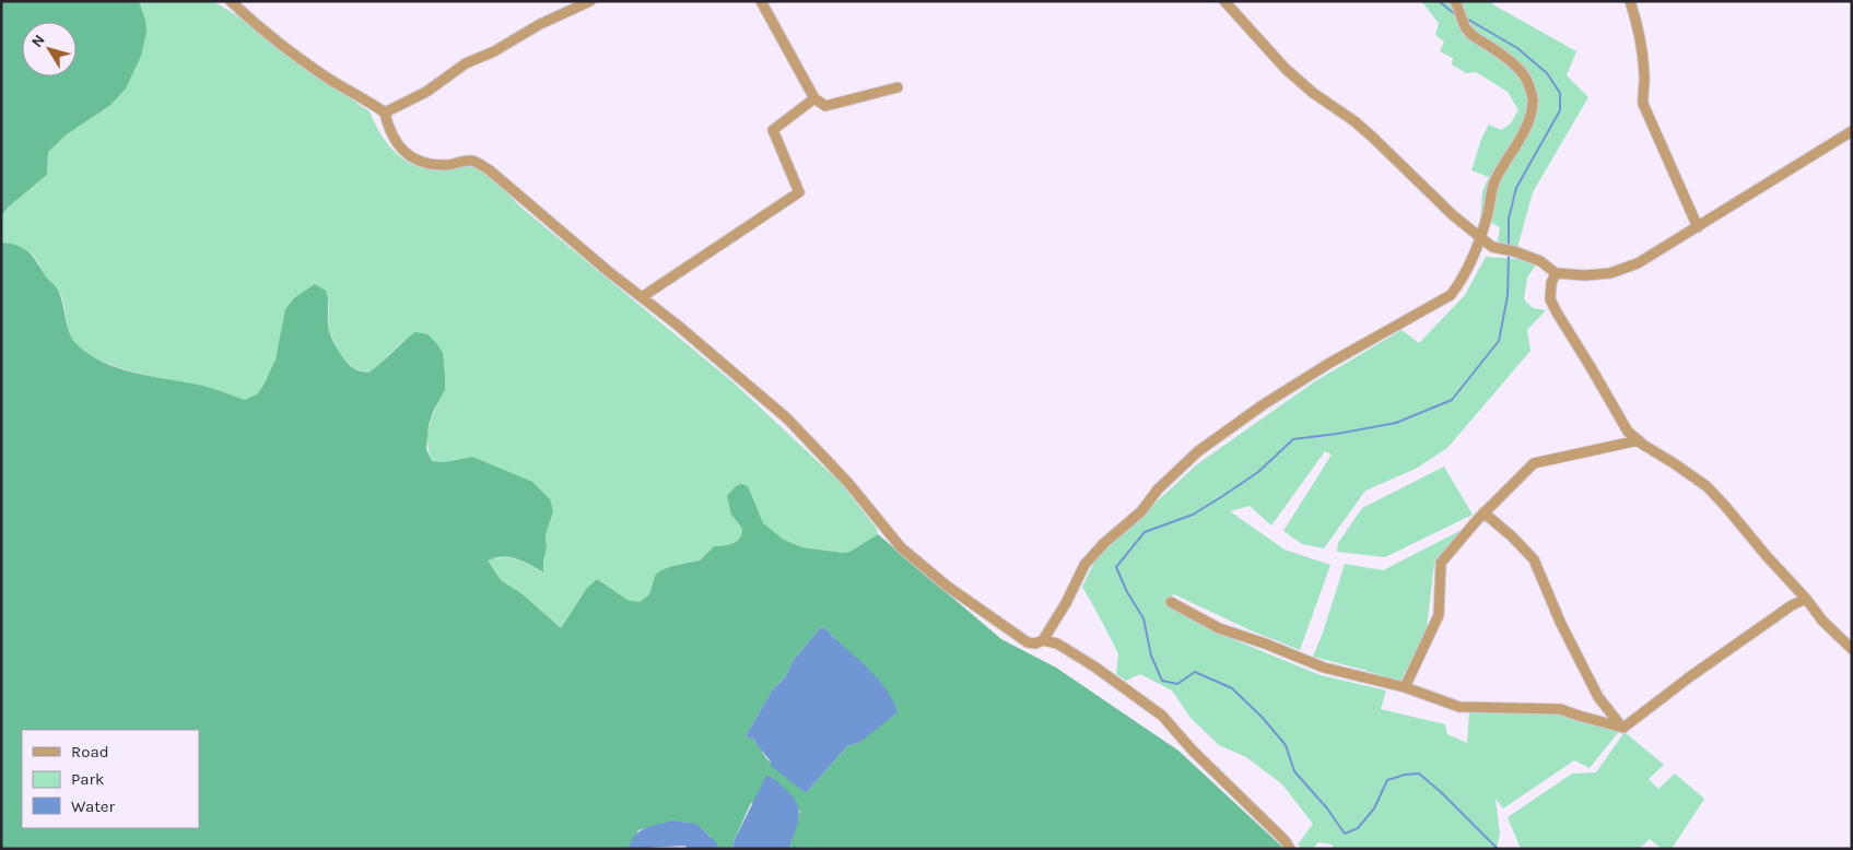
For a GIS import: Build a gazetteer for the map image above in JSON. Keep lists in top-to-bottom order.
{
  "legend": ["Road", "Park", "Water"],
  "north": "top left"
}
